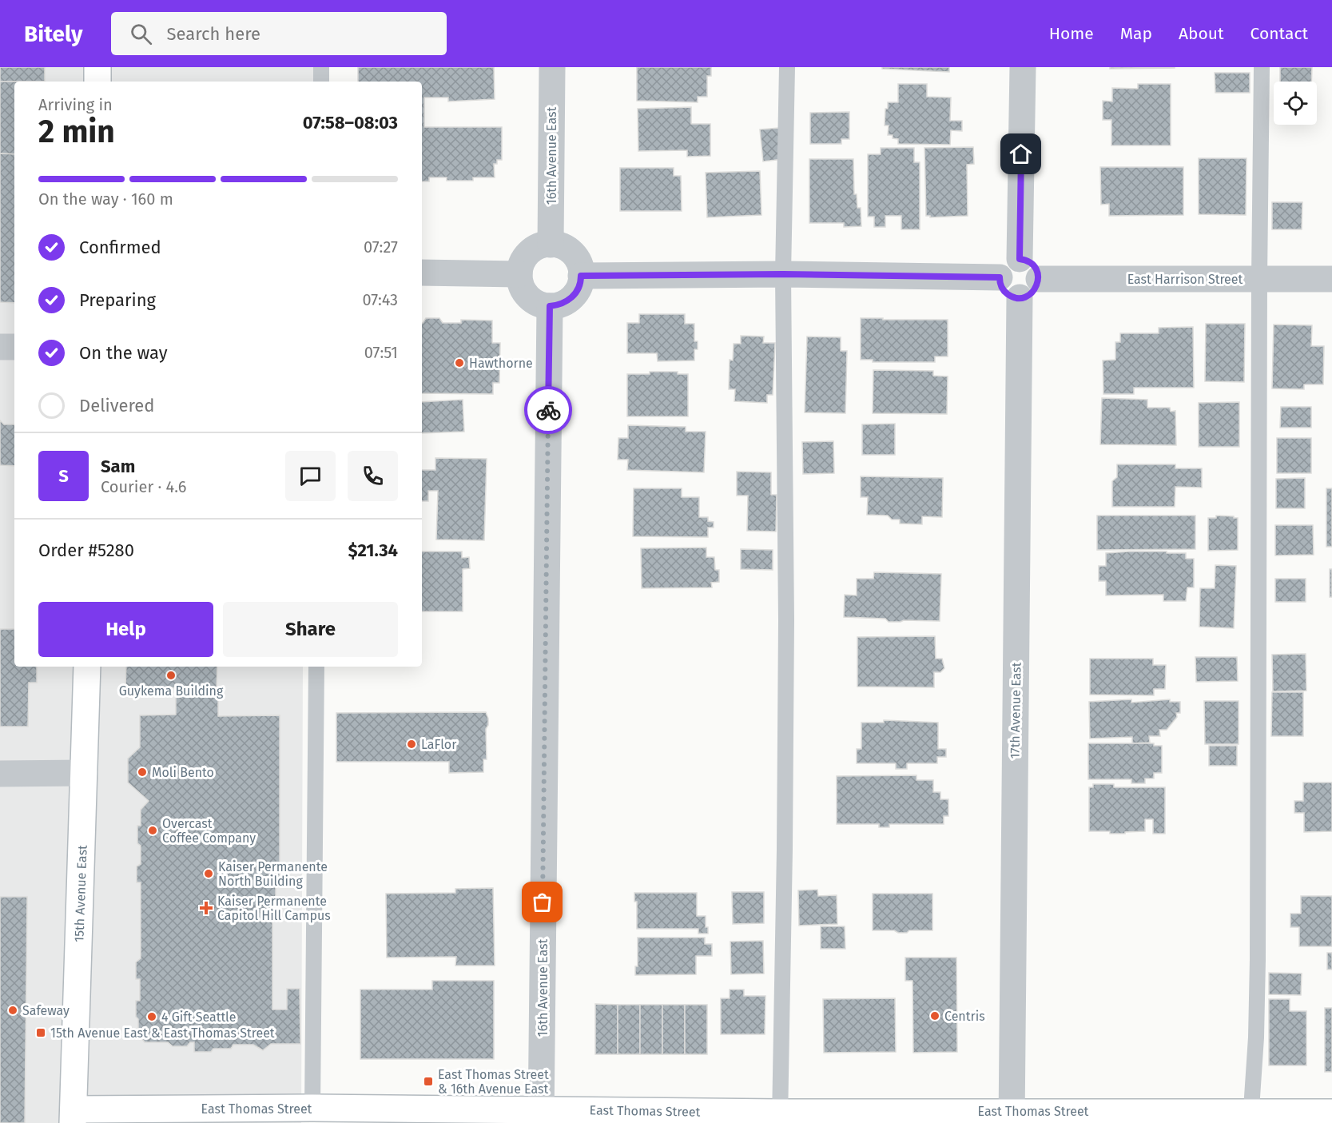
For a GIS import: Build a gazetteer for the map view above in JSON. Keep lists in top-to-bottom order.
{
  "streets": {
    "street": [
      "16th Avenue East",
      "East Harrison Street",
      "17th Avenue East",
      "15th Avenue East",
      "East Thomas Street"
    ]
  },
  "crossings": [
    ["16th Avenue East", "East Thomas Street"],
    ["East Harrison Street", "17th Avenue East"],
    ["17th Avenue East", "East Thomas Street"],
    ["15th Avenue East", "East Thomas Street"]
  ],
  "places": {
    "other": [
      "Hawthorne",
      "Guykema Building",
      "LaFlor",
      "Moli Bento",
      "Overcast Coffee Company",
      "Kaiser Permanente North Building",
      "Safeway",
      "Centris",
      "4 Gift Seattle"
    ],
    "health": ["Kaiser Permanente Capitol Hill Campus"],
    "transit": ["15th Avenue East & East Thomas Street", "East Thomas Street & 16th Avenue East"]
  },
  "page": {
    "header": "Bitely",
    "search": "Search here",
    "nav": [
      "Home",
      "Map",
      "About",
      "Contact"
    ],
    "heading": ["2 min", "Arriving in", "07:58–08:03"],
    "panel": [
      "Sam",
      "Courier · 4.6",
      "Order #5280",
      "$21.34"
    ],
    "bar": "On the way · 160 m",
    "list": [
      ["Confirmed", "07:27"],
      ["Preparing", "07:43"],
      ["On the way", "07:51"],
      "Delivered"
    ],
    "round": "S",
    "buttons": ["Help", "Share"]
  }
}
